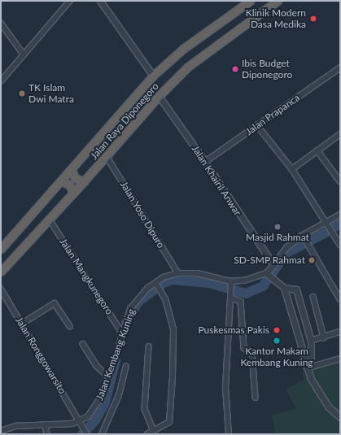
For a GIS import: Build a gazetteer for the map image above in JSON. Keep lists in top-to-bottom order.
{
  "streets": {
    "highway": ["Jalan Raya Diponegoro"],
    "street": [
      "Jalan Prapanca",
      "Jalan Khairil Anwar",
      "Jalan Yoso Dipuro",
      "Jalan Mangkunegoro",
      "Jalan Kembang Kuning",
      "Jalan Ronggowarsito"
    ]
  },
  "crossings": [
    ["Jalan Prapanca", "Jalan Khairil Anwar"],
    ["Jalan Raya Diponegoro", "Jalan Khairil Anwar"],
    ["Jalan Raya Diponegoro", "Jalan Yoso Dipuro"],
    ["Jalan Raya Diponegoro", "Jalan Mangkunegoro"],
    ["Jalan Khairil Anwar", "Jalan Kembang Kuning"],
    ["Jalan Yoso Dipuro", "Jalan Kembang Kuning"],
    ["Jalan Mangkunegoro", "Jalan Kembang Kuning"],
    ["Jalan Kembang Kuning", "Jalan Ronggowarsito"]
  ],
  "places": [
    "Klinik Modern Dasa Medika",
    "Ibis Budget Diponegoro",
    "TK Islam Dwi Matra",
    "Masjid Rahmat",
    "SD-SMP Rahmat",
    "Puskesmas Pakis",
    "Kantor Makam Kembang Kuning"
  ]
}
